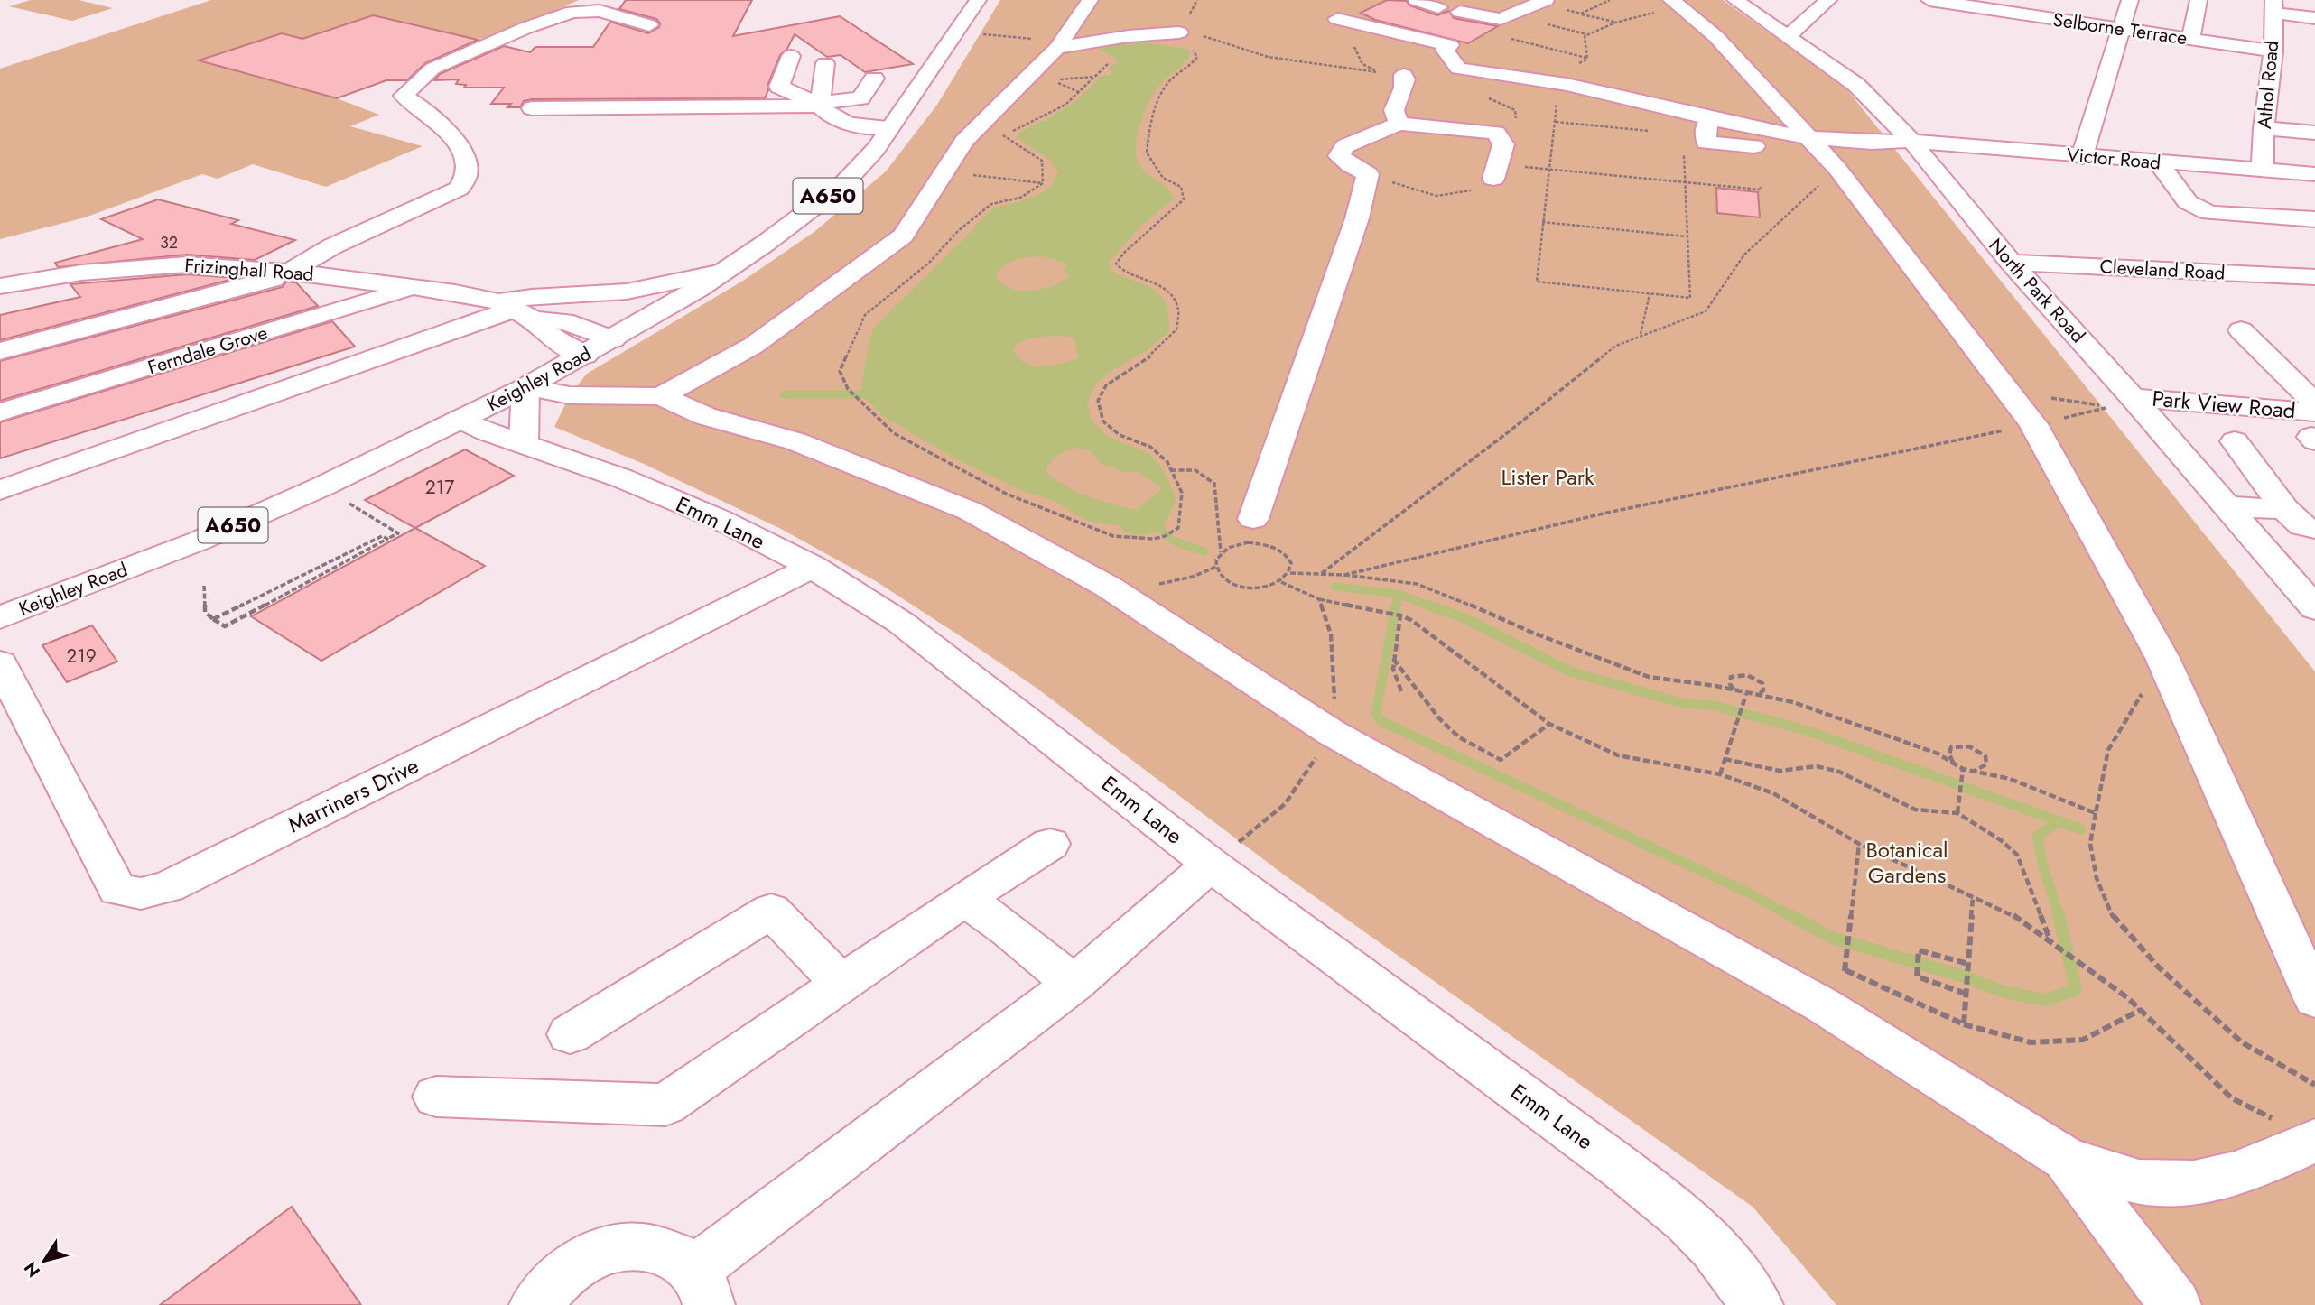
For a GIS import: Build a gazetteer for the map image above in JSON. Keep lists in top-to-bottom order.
{
  "streets": {
    "main road": [
      "Selborne Terrace",
      "Athol Road",
      "Victor Road",
      "A650",
      "Frizinghall Road",
      "Cleveland Road",
      "North Park Road",
      "Ferndale Grove",
      "Keighley Road",
      "Park View Road",
      "Emm Lane",
      "Marriners Drive"
    ]
  },
  "crossings": [
    ["Selborne Terrace", "Athol Road"],
    ["Athol Road", "Victor Road"],
    ["Victor Road", "North Park Road"],
    ["Frizinghall Road", "Ferndale Grove"],
    ["Frizinghall Road", "Keighley Road"],
    ["Cleveland Road", "North Park Road"],
    ["North Park Road", "Park View Road"],
    ["Keighley Road", "Emm Lane"],
    ["Emm Lane", "Marriners Drive"]
  ],
  "parks": ["Lister Park", "Botanical Gardens"],
  "house_numbers": ["32", "217", "219"],
  "north": "bottom left"
}
